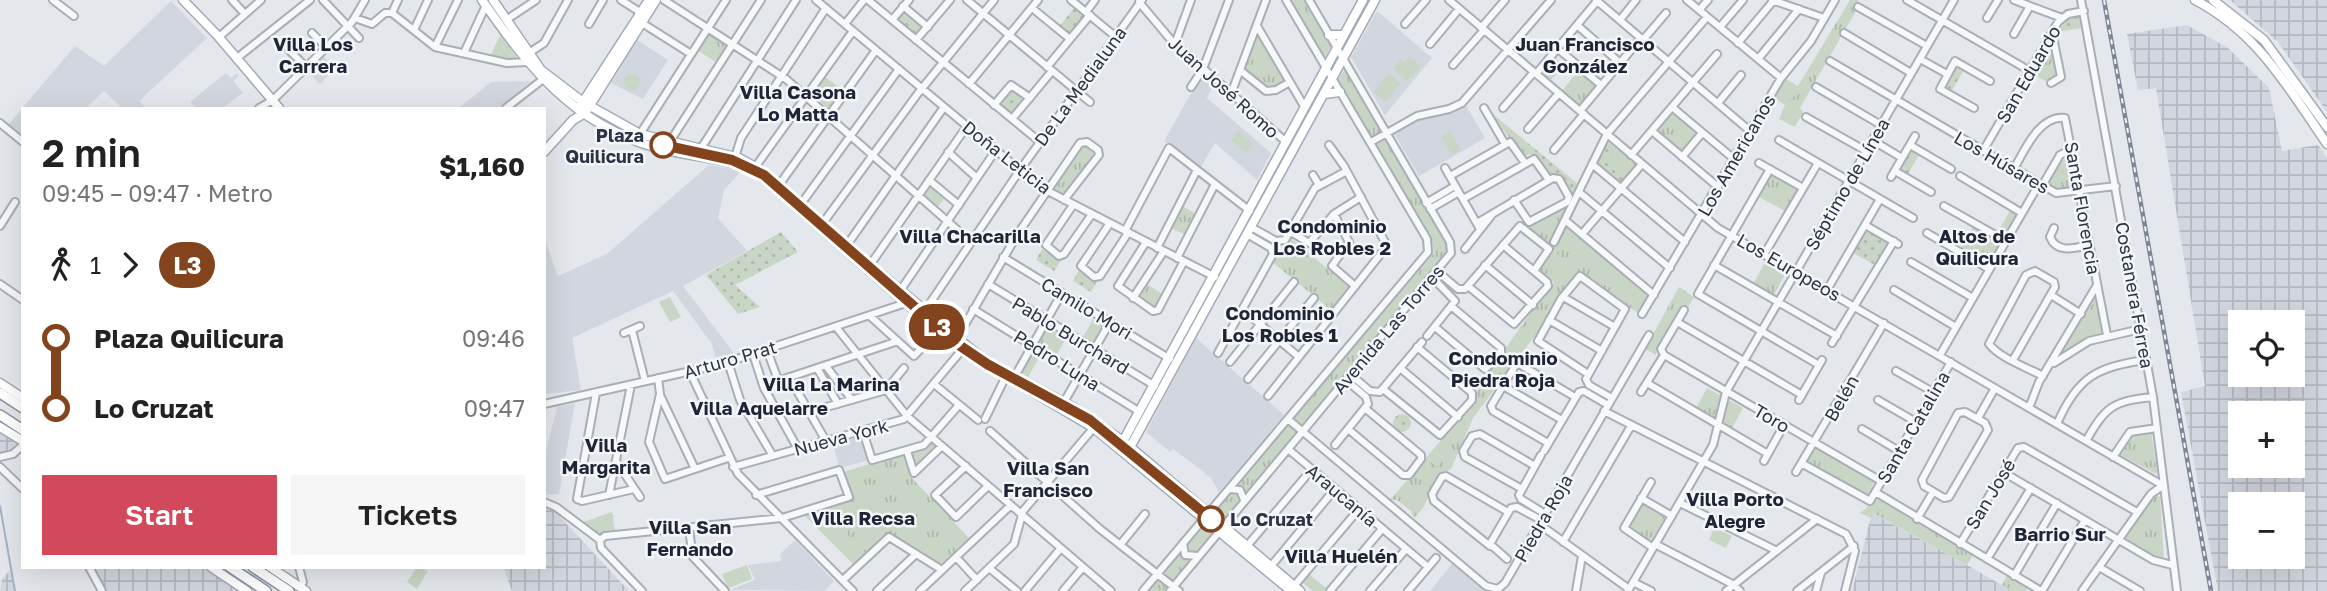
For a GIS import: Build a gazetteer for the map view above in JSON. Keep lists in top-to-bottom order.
{
  "streets": {
    "street": [
      "San Eduardo",
      "De La Medialuna",
      "Juan José Romo",
      "Los Americanos",
      "Doña Leticia",
      "Los Húsares",
      "Séptimo de Línea",
      "Santa Florencia",
      "Los Europeos",
      "Costanera Férrea",
      "Camilo Mori",
      "Avenida Las Torres",
      "Pablo Burchard",
      "Arturo Prat",
      "Pedro Luna",
      "Belén",
      "Toro",
      "Santa Catalina",
      "Nueva York",
      "San José",
      "Araucanía",
      "Piedra Roja"
    ]
  },
  "crossings": [
    ["San Eduardo", "Los Húsares"],
    ["San Eduardo", "Costanera Férrea"],
    ["De La Medialuna", "Juan José Romo"],
    ["De La Medialuna", "Doña Leticia"],
    ["Los Americanos", "Los Europeos"],
    ["Los Húsares", "Séptimo de Línea"],
    ["Los Húsares", "Santa Florencia"],
    ["Los Húsares", "Costanera Férrea"],
    ["Los Húsares", "Santa Catalina"],
    ["Séptimo de Línea", "Los Europeos"],
    ["Séptimo de Línea", "Toro"],
    ["Santa Florencia", "Los Europeos"],
    ["Santa Florencia", "Santa Catalina"],
    ["Los Europeos", "Costanera Férrea"],
    ["Los Europeos", "Belén"],
    ["Los Europeos", "Santa Catalina"],
    ["Avenida Las Torres", "Araucanía"],
    ["Avenida Las Torres", "Piedra Roja"],
    ["Belén", "Toro"],
    ["Toro", "Santa Catalina"]
  ],
  "districts": [
    "Villa Los Carrera",
    "Juan Francisco González",
    "Villa Casona Lo Matta",
    "Condominio Los Robles 2",
    "Villa Chacarilla",
    "Altos de Quilicura",
    "Condominio Los Robles 1",
    "Condominio Piedra Roja",
    "Villa La Marina",
    "Villa Aquelarre",
    "Villa Margarita",
    "Villa San Francisco",
    "Villa Porto Alegre",
    "Villa Recsa",
    "Villa San Fernando",
    "Barrio Sur",
    "Villa Huelén"
  ],
  "places": ["Plaza Quilicura", "Lo Cruzat"],
  "lines": ["metro line L3"],
  "page": {
    "on_map": "L3",
    "heading": ["2 min", "09:45 – 09:47 · Metro", "$1,160"],
    "legs": ["1", "L3"],
    "list": [
      {
        "name": "Plaza Quilicura",
        "value": "09:46"
      },
      {
        "name": "Lo Cruzat",
        "value": "09:47"
      }
    ],
    "map_buttons": ["+", "−"],
    "buttons": ["Start", "Tickets"]
  }
}
